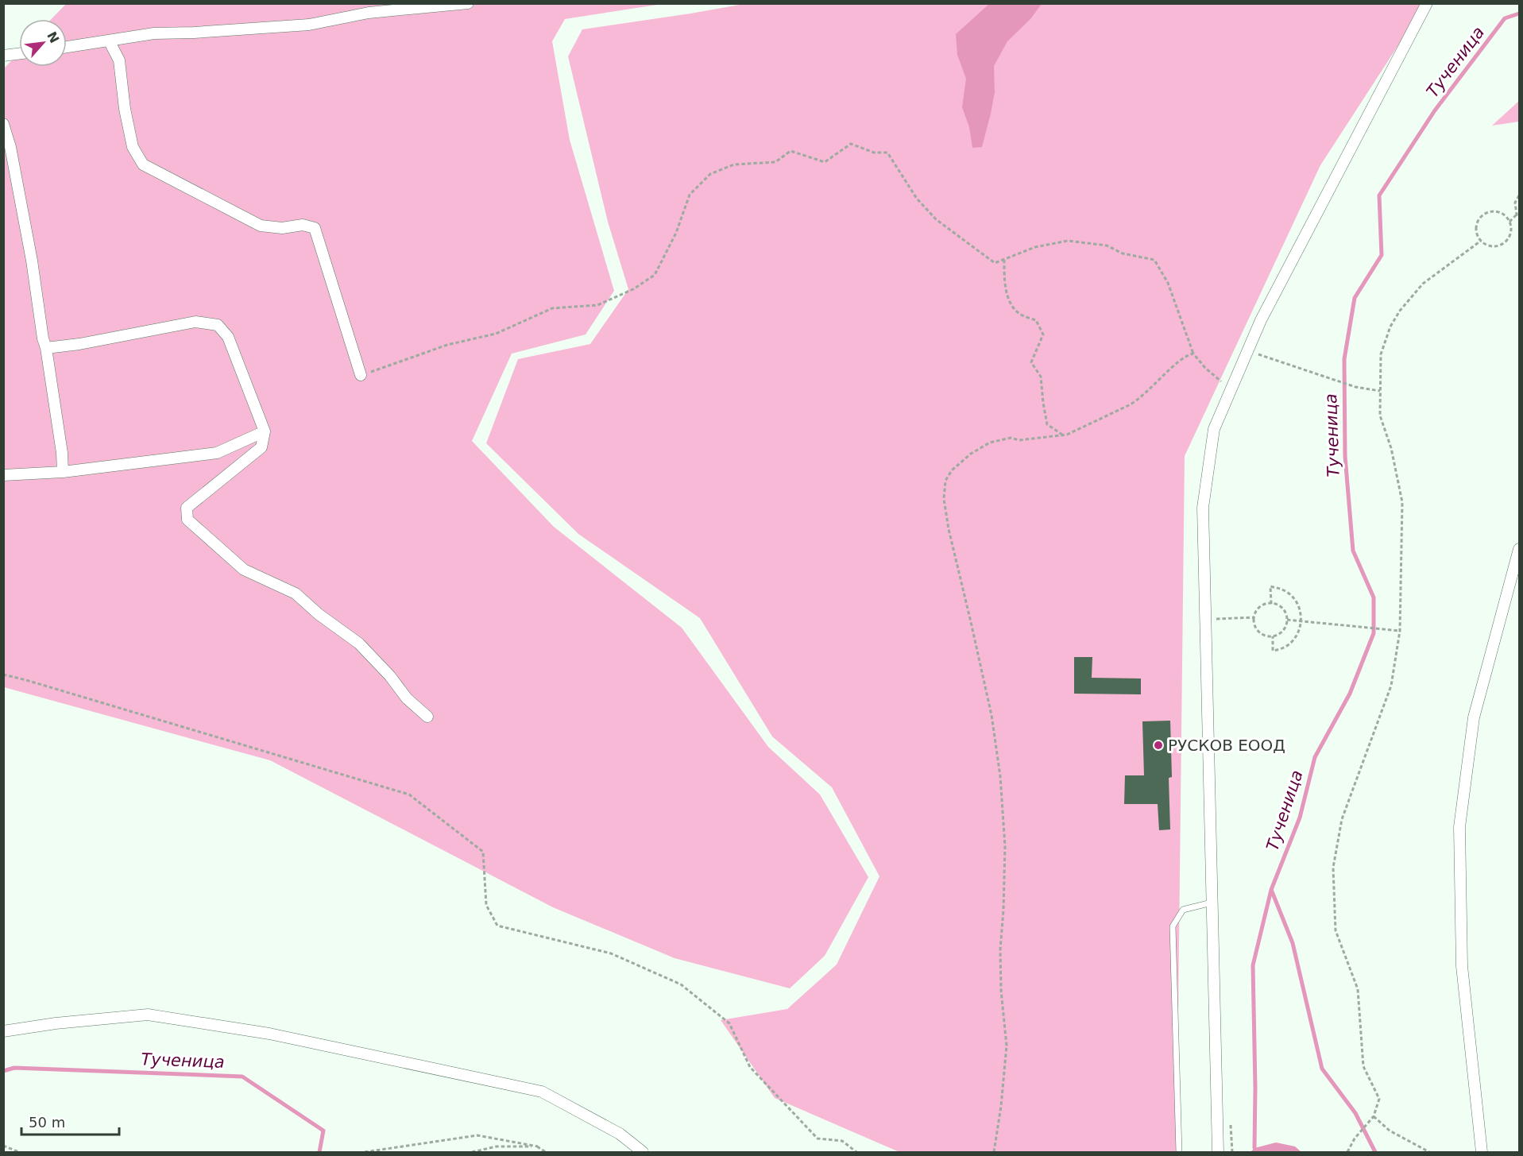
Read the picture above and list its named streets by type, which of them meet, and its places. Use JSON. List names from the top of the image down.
{
  "water": ["Тученица"],
  "places": ["РУСКОВ ЕООД"],
  "scale_bar": "50 m",
  "north": "top right"
}
